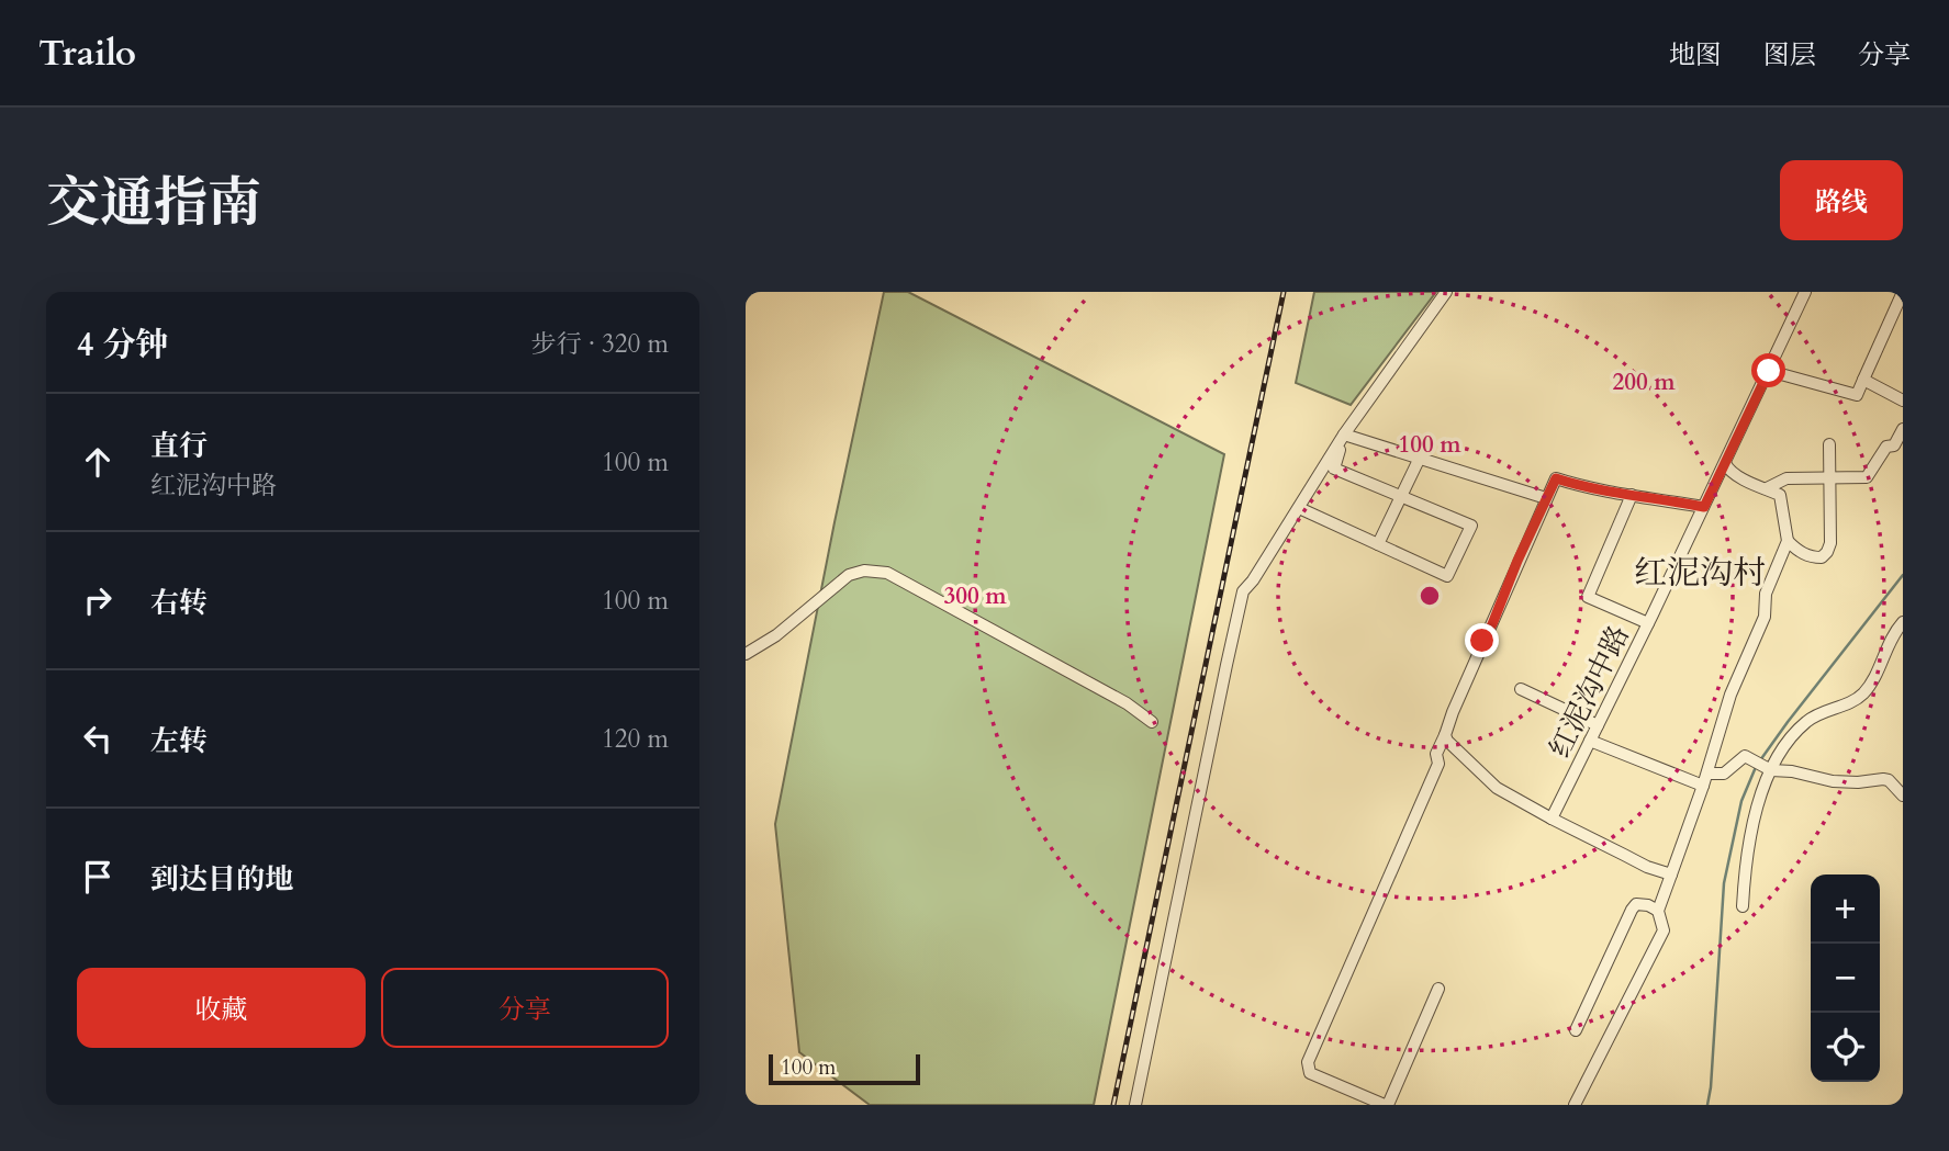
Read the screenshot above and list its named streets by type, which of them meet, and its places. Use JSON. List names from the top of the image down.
{
  "streets": {
    "street": ["红泥沟中路"]
  },
  "districts": ["红泥沟村"],
  "scale_bar": "100 m",
  "page": {
    "header": "Trailo",
    "nav": ["地图", "图层", "分享"],
    "title": "交通指南",
    "buttons": [
      "路线",
      ["收藏", "分享"]
    ],
    "heading": ["4 分钟", "步行 · 320 m"],
    "list": [
      ["直行", "红泥沟中路", "100 m"],
      ["右转", "100 m"],
      ["左转", "120 m"],
      "到达目的地"
    ],
    "map_buttons": ["+", "−"],
    "scale": "100 m"
  },
  "rings": ["200 m", "100 m", "300 m"]
}
